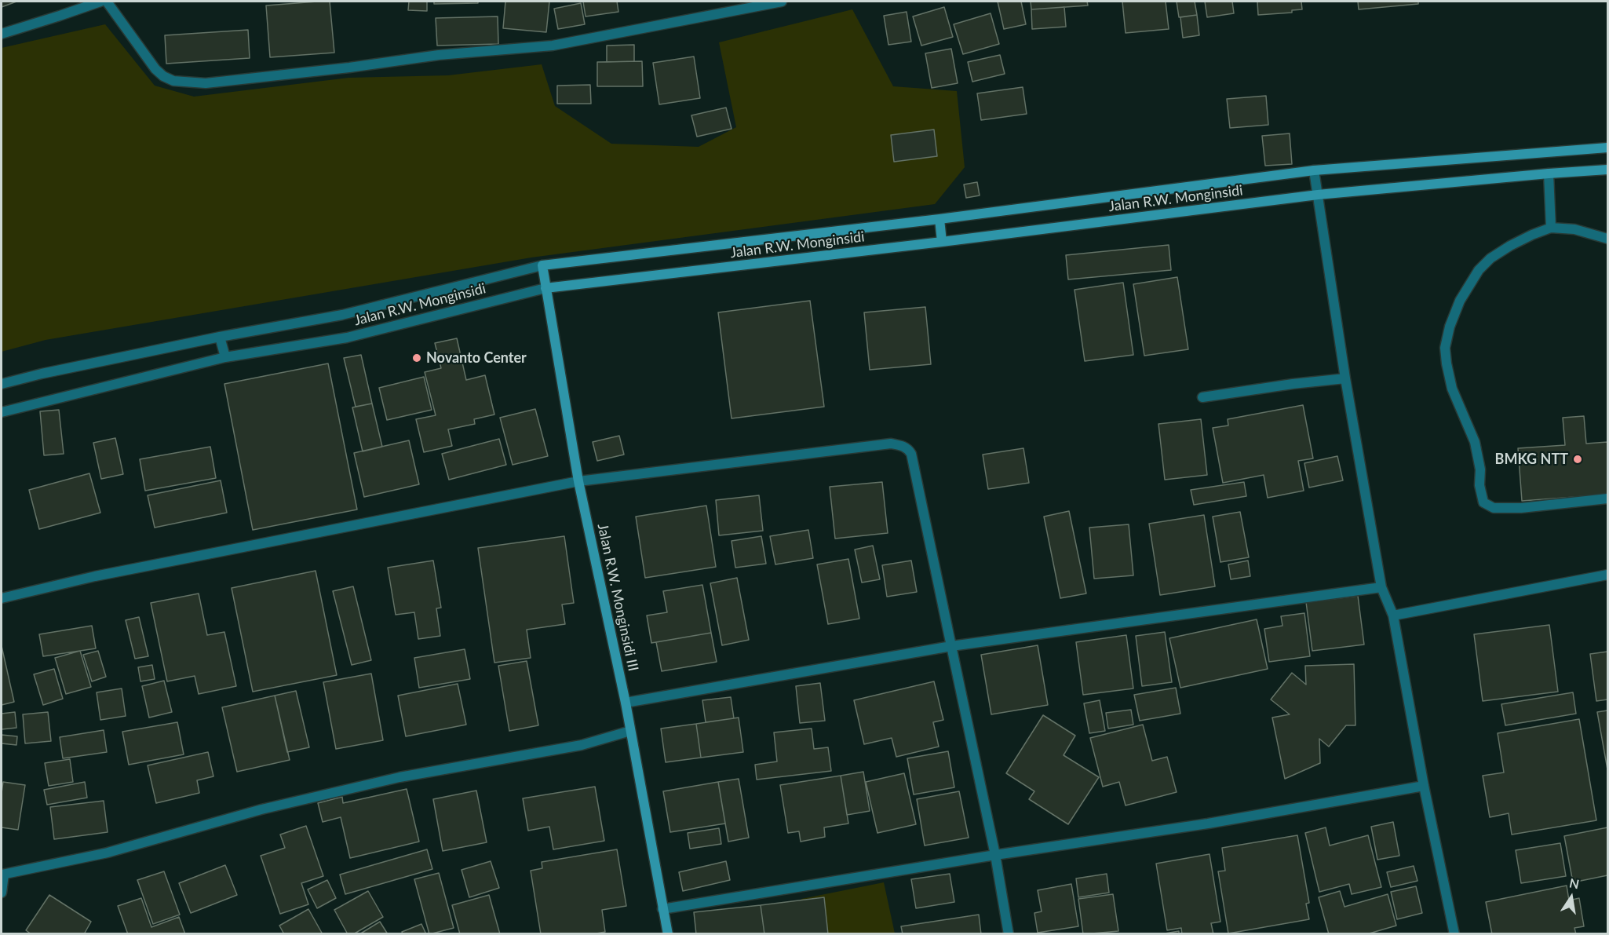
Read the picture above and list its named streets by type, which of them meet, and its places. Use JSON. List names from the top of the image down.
{
  "streets": {
    "main road": ["Jalan R.W. Monginsidi", "Jalan R.W. Monginsidi III"]
  },
  "crossings": [
    ["Jalan R.W. Monginsidi", "Jalan R.W. Monginsidi III"]
  ],
  "places": ["Novanto Center", "BMKG NTT"],
  "north": "top"
}
